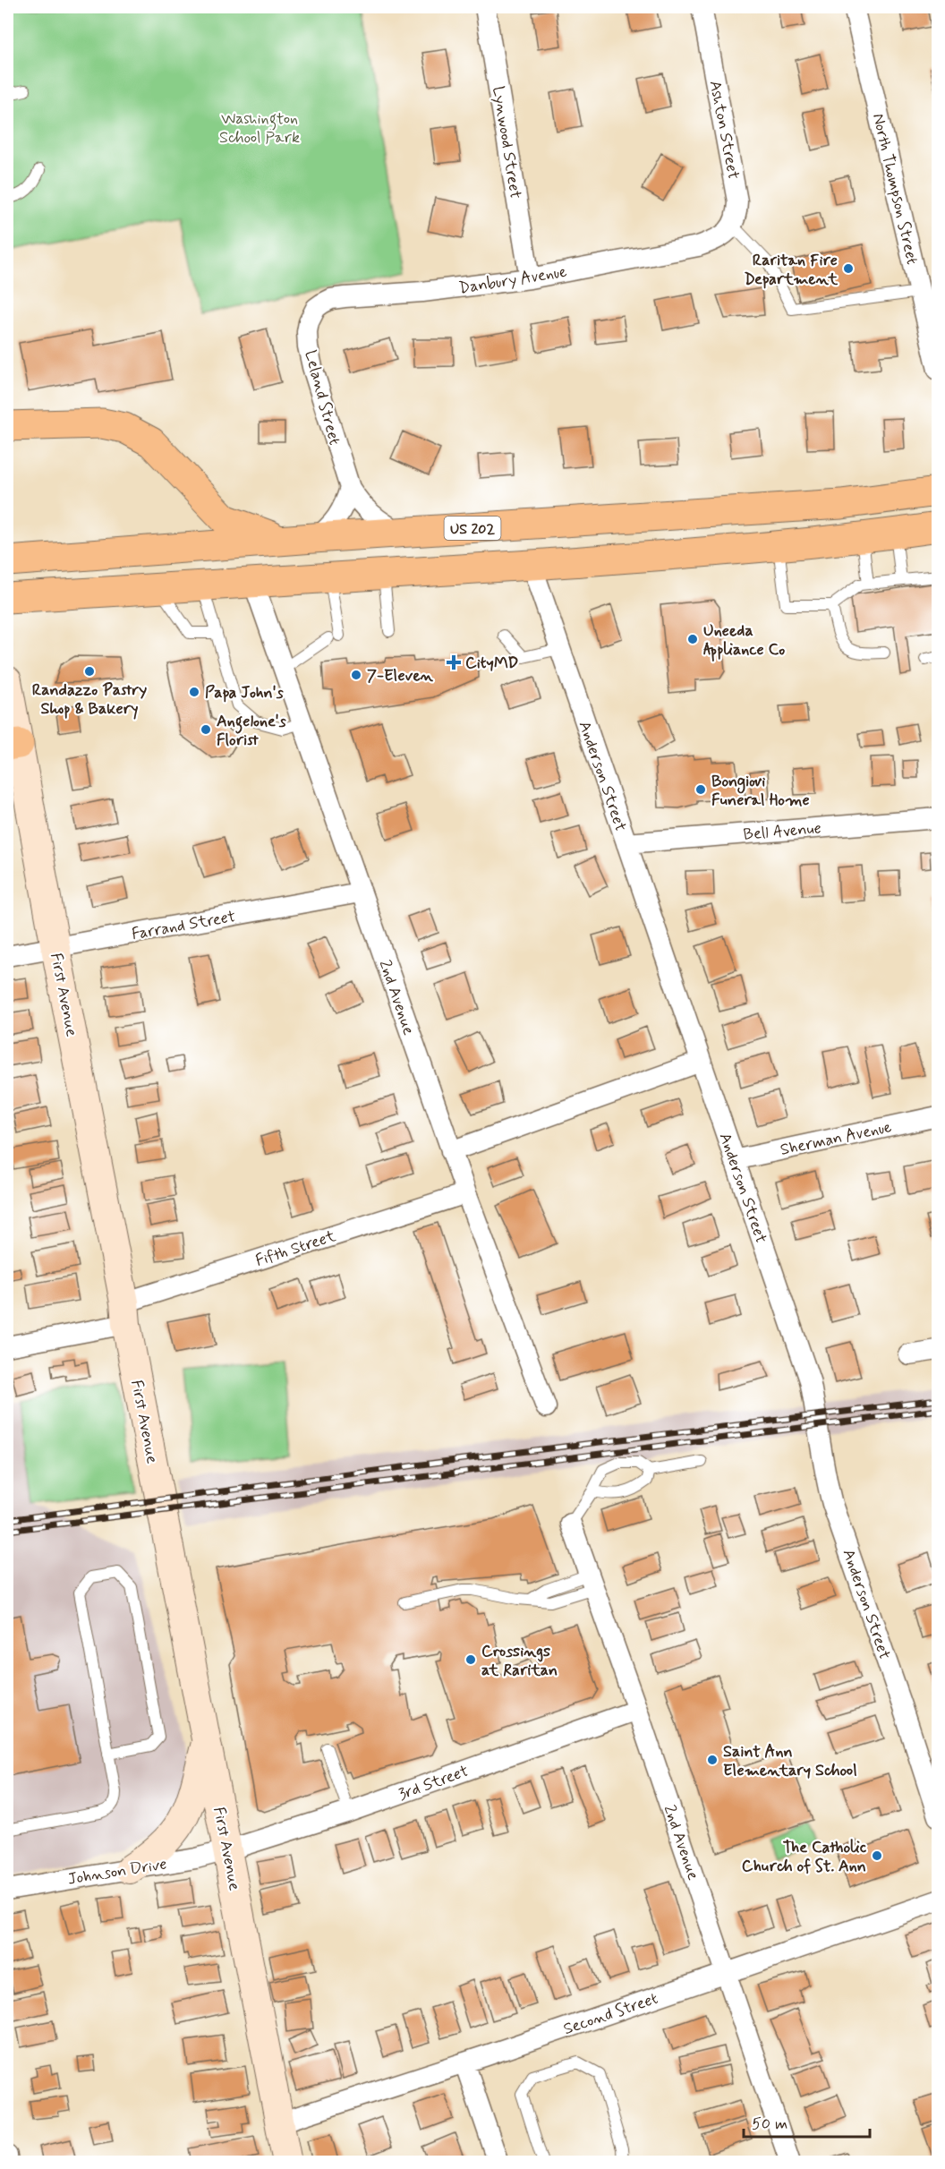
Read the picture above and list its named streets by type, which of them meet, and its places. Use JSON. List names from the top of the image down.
{
  "streets": {
    "highway": ["US 202"],
    "street": [
      "Ashton Street",
      "Lynwood Street",
      "North Thompson Street",
      "Danbury Avenue",
      "Leland Street",
      "Anderson Street",
      "Bell Avenue",
      "Farrand Street",
      "First Avenue",
      "2nd Avenue",
      "Sherman Avenue",
      "Fifth Street",
      "3rd Street",
      "Johnson Drive",
      "Second Street"
    ]
  },
  "crossings": [
    ["Ashton Street", "Danbury Avenue"],
    ["Lynwood Street", "Danbury Avenue"],
    ["Danbury Avenue", "Leland Street"],
    ["Leland Street", "US 202"],
    ["Anderson Street", "Bell Avenue"],
    ["Anderson Street", "Sherman Avenue"],
    ["Farrand Street", "First Avenue"],
    ["Farrand Street", "2nd Avenue"],
    ["First Avenue", "Fifth Street"],
    ["First Avenue", "3rd Street"],
    ["First Avenue", "Johnson Drive"],
    ["First Avenue", "Second Street"],
    ["2nd Avenue", "Fifth Street"],
    ["2nd Avenue", "3rd Street"],
    ["2nd Avenue", "Second Street"],
    ["3rd Street", "Johnson Drive"]
  ],
  "parks": ["Washington School Park"],
  "places": {
    "other": [
      "Raritan Fire Department",
      "Uneeda Appliance Co",
      "Randazzo Pastry Shop & Bakery",
      "7-Eleven",
      "Papa John's",
      "Angelone's Florist",
      "Bongiovi Funeral Home",
      "Crossings at Raritan",
      "Saint Ann Elementary School",
      "The Catholic Church of St. Ann"
    ],
    "health": ["CityMD"]
  },
  "scale_bar": "50 m"
}
